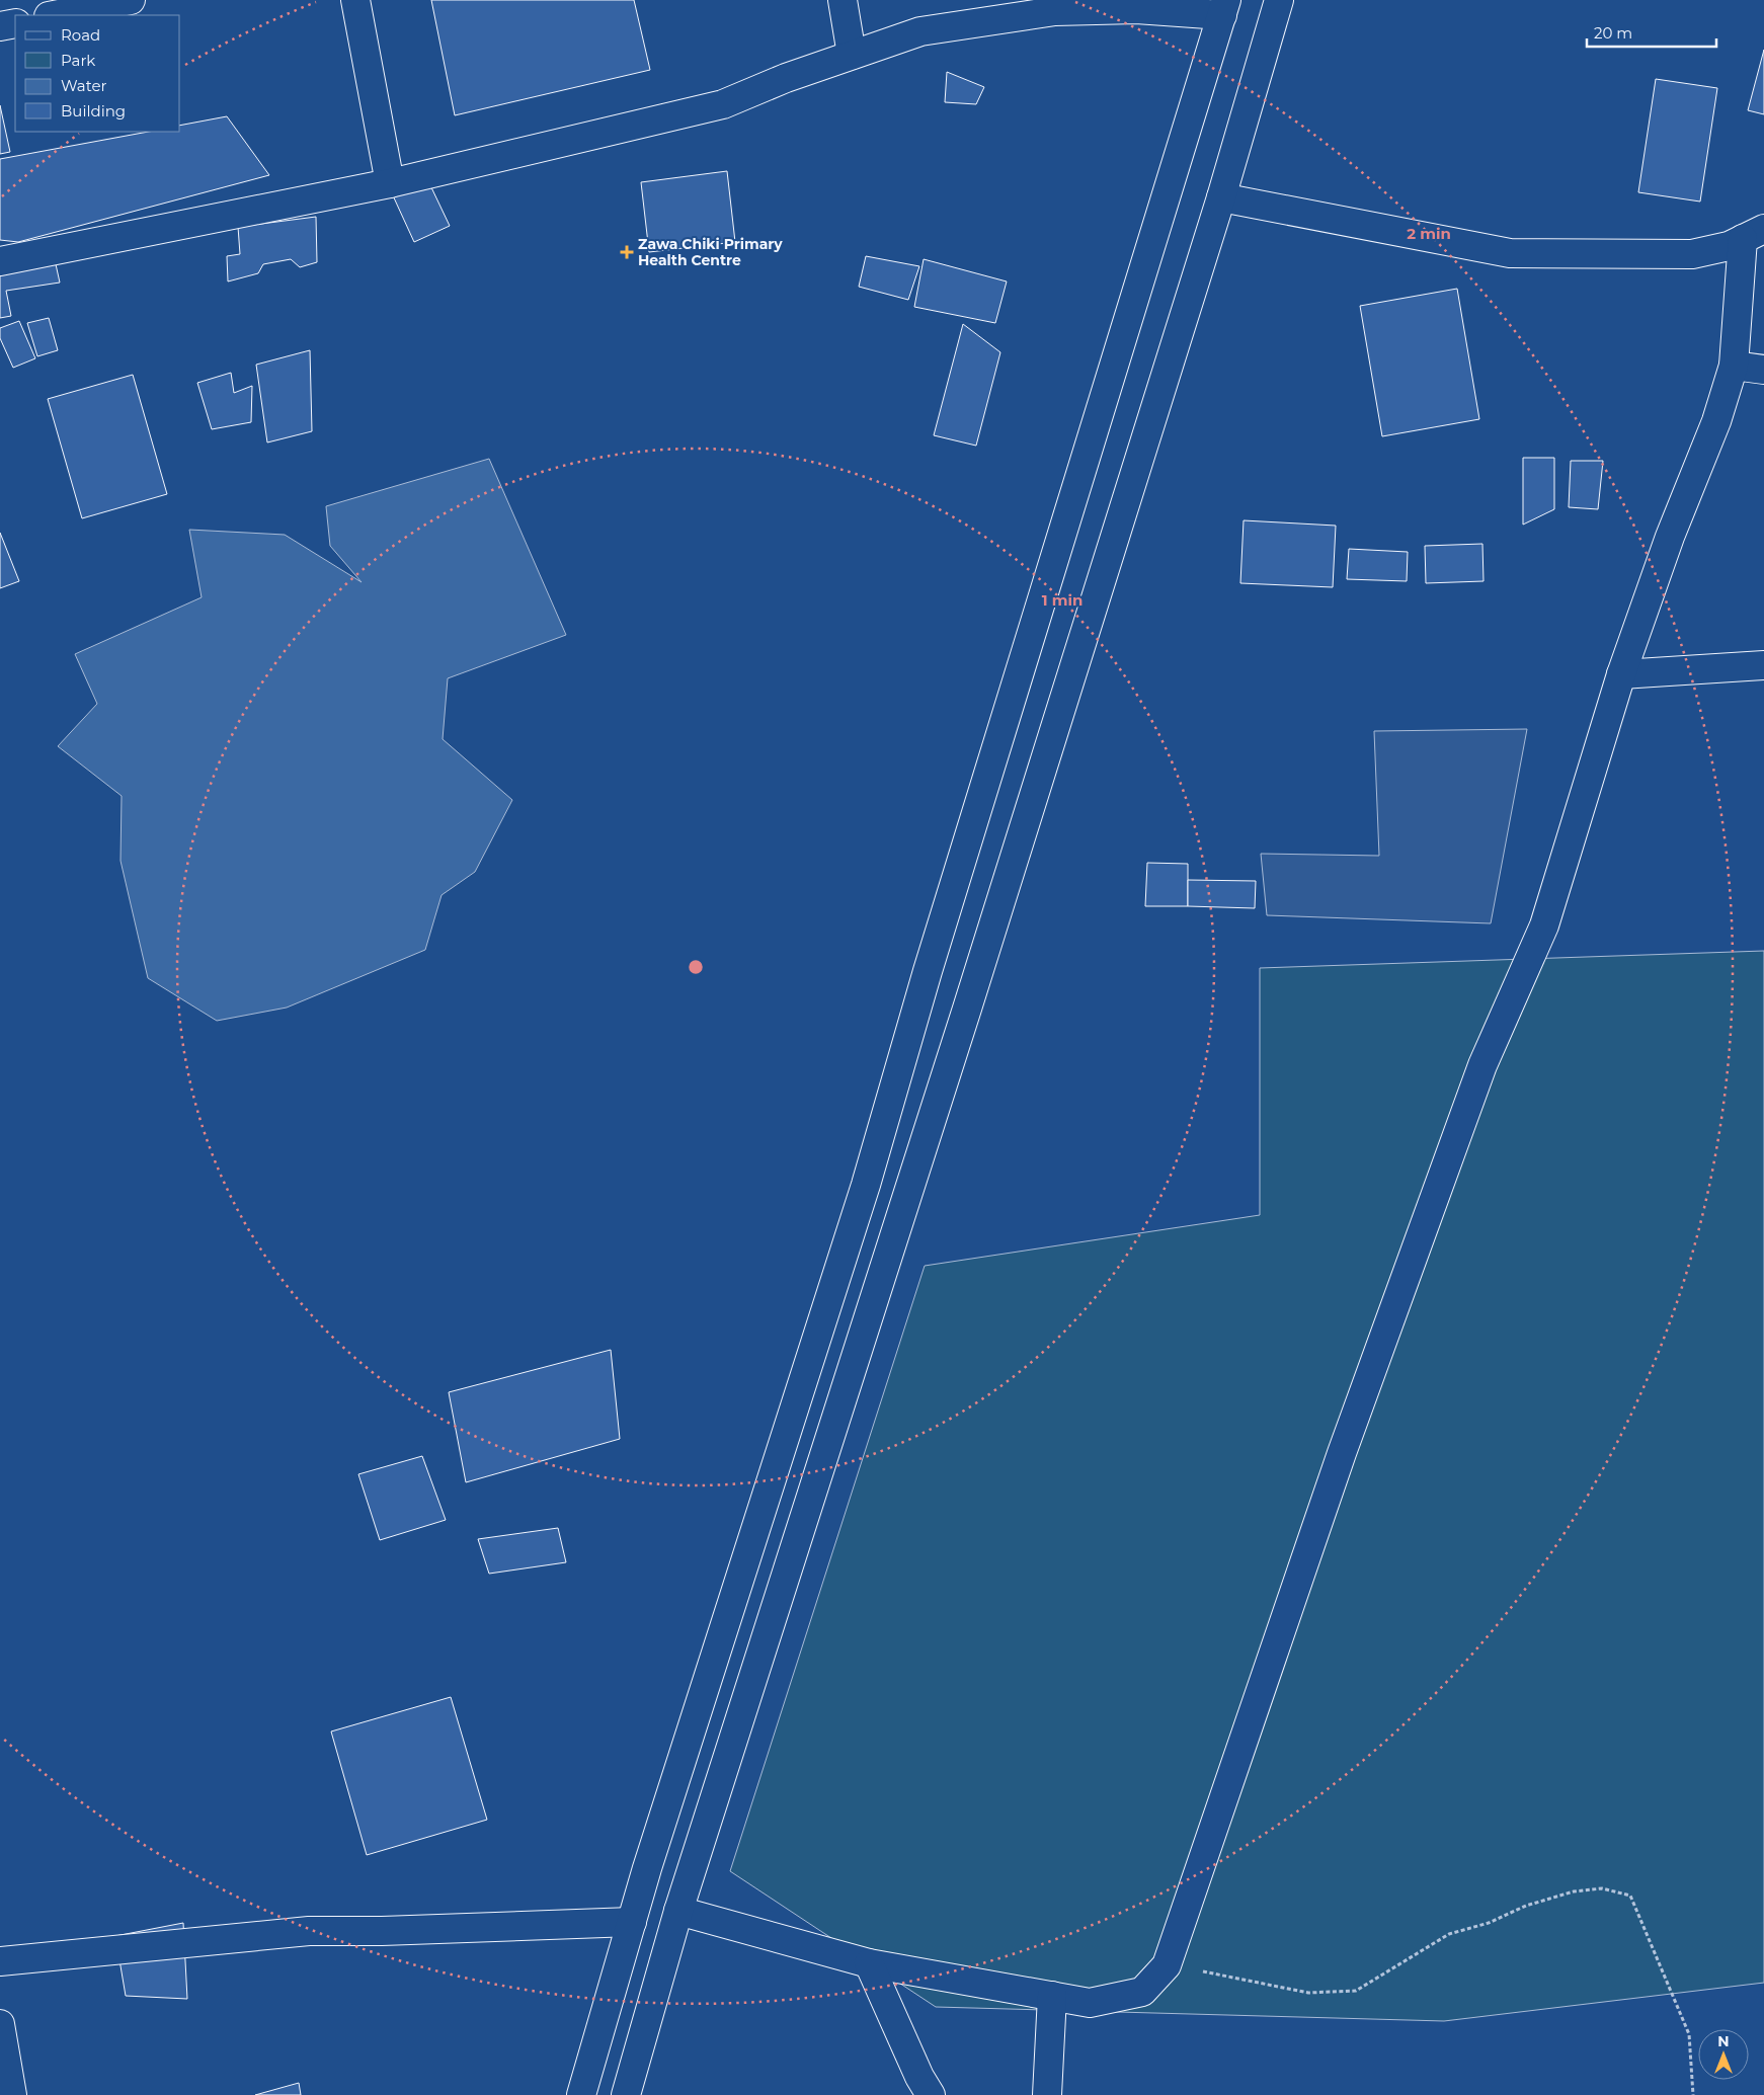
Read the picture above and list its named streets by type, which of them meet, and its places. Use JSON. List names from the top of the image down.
{
  "places": {
    "health": ["Zawa Chiki Primary Health Centre"]
  },
  "legend": [
    "Road",
    "Park",
    "Water",
    "Building"
  ],
  "scale_bar": "20 m",
  "north": "top",
  "rings": ["2 min", "1 min"]
}
